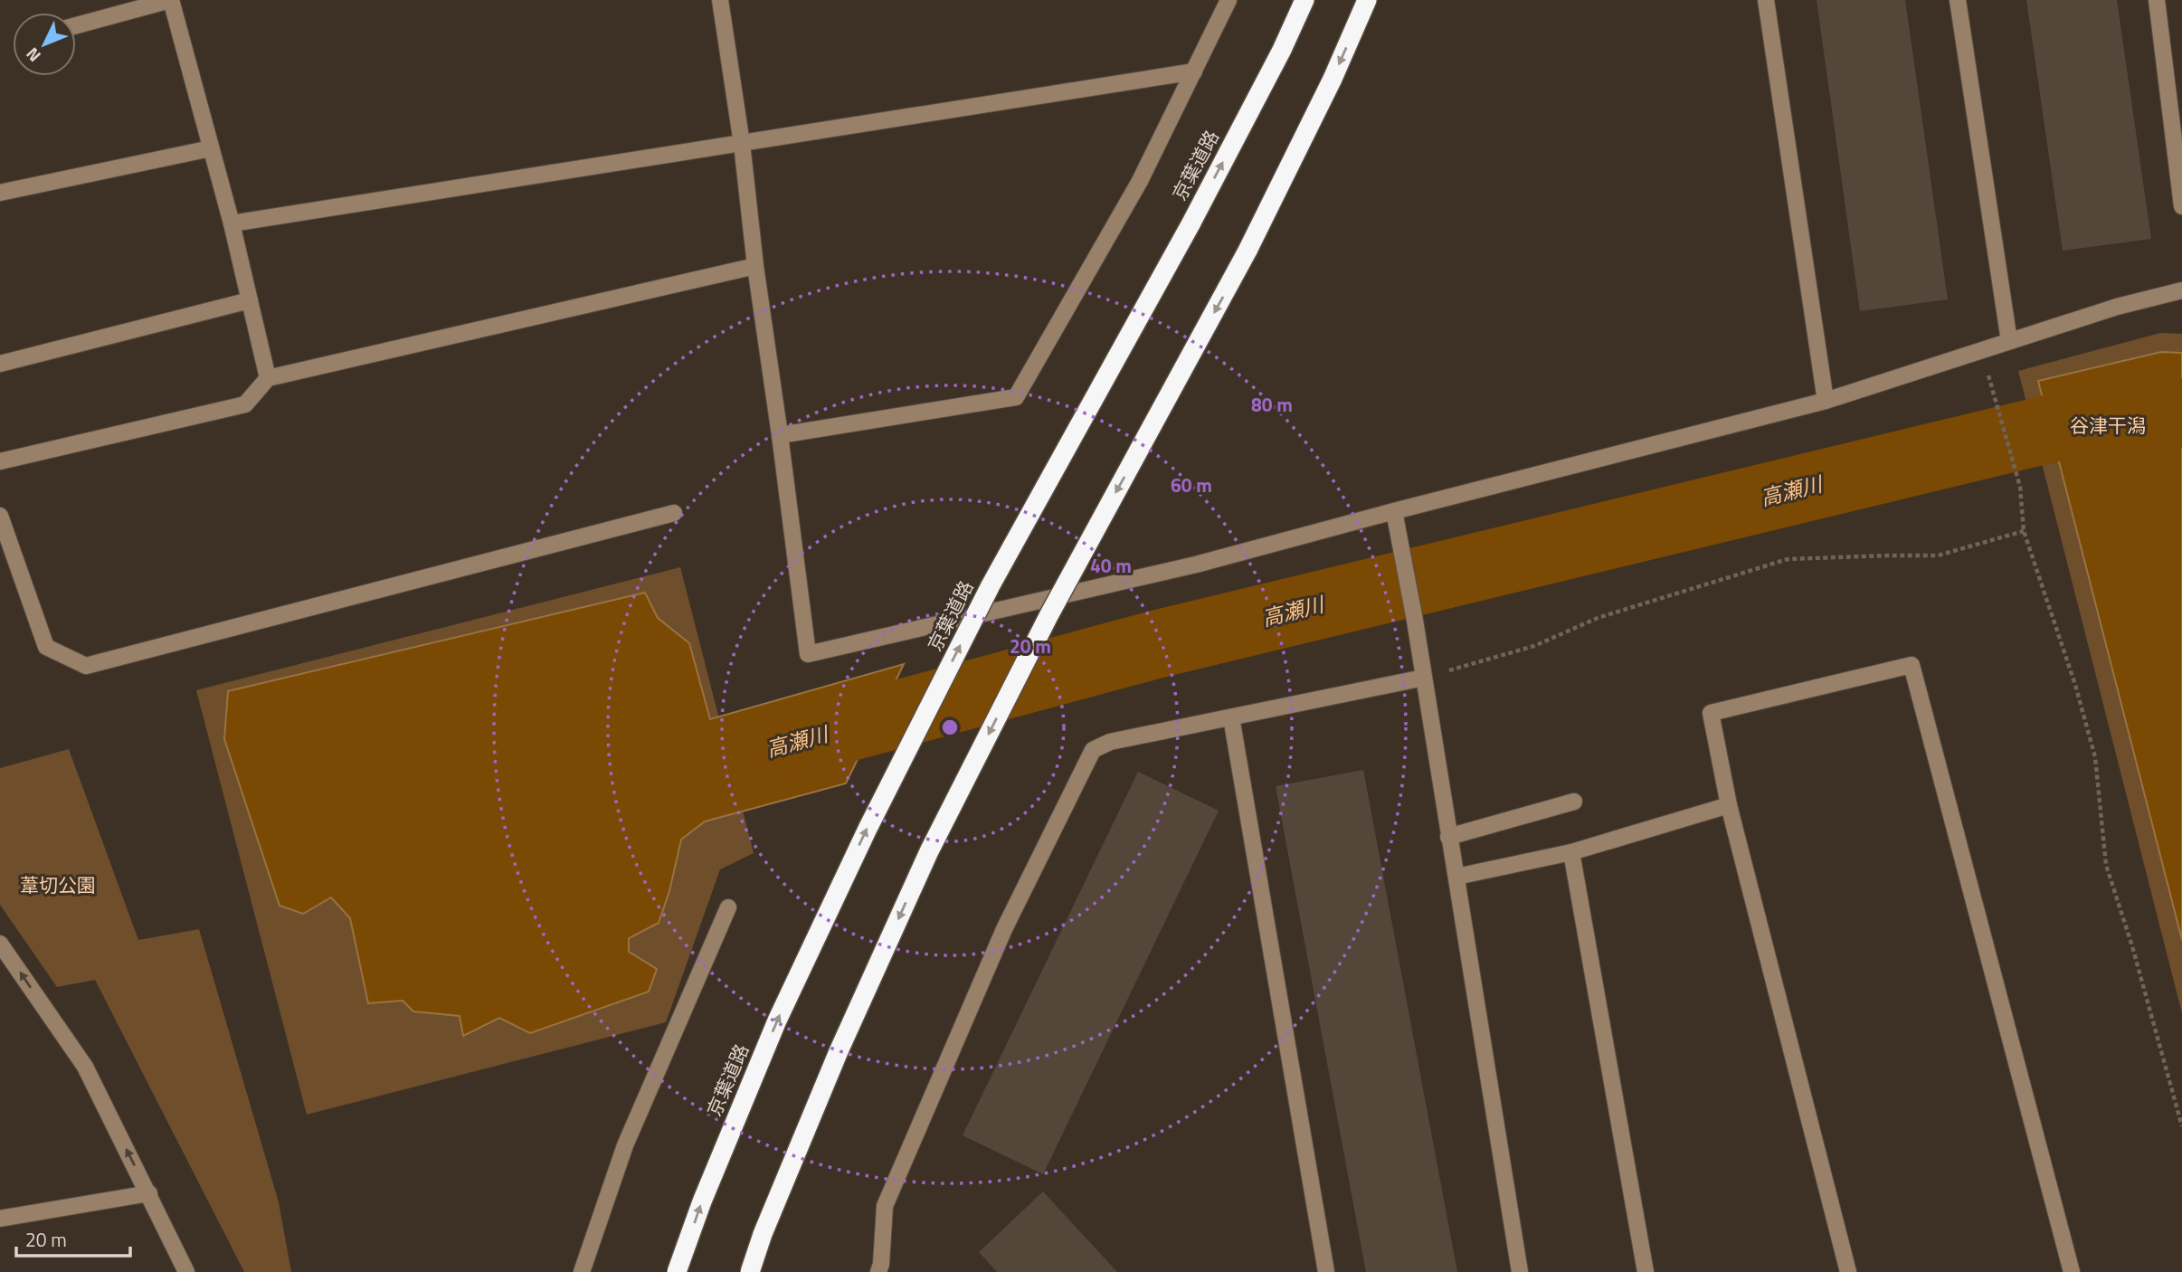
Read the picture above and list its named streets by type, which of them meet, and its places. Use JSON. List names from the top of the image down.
{
  "streets": {
    "highway": ["京葉道路"]
  },
  "water": ["高瀬川"],
  "parks": ["谷津干潟", "葦切公園"],
  "scale_bar": "20 m",
  "north": "bottom left",
  "rings": [
    "80 m",
    "60 m",
    "40 m",
    "20 m"
  ]
}
